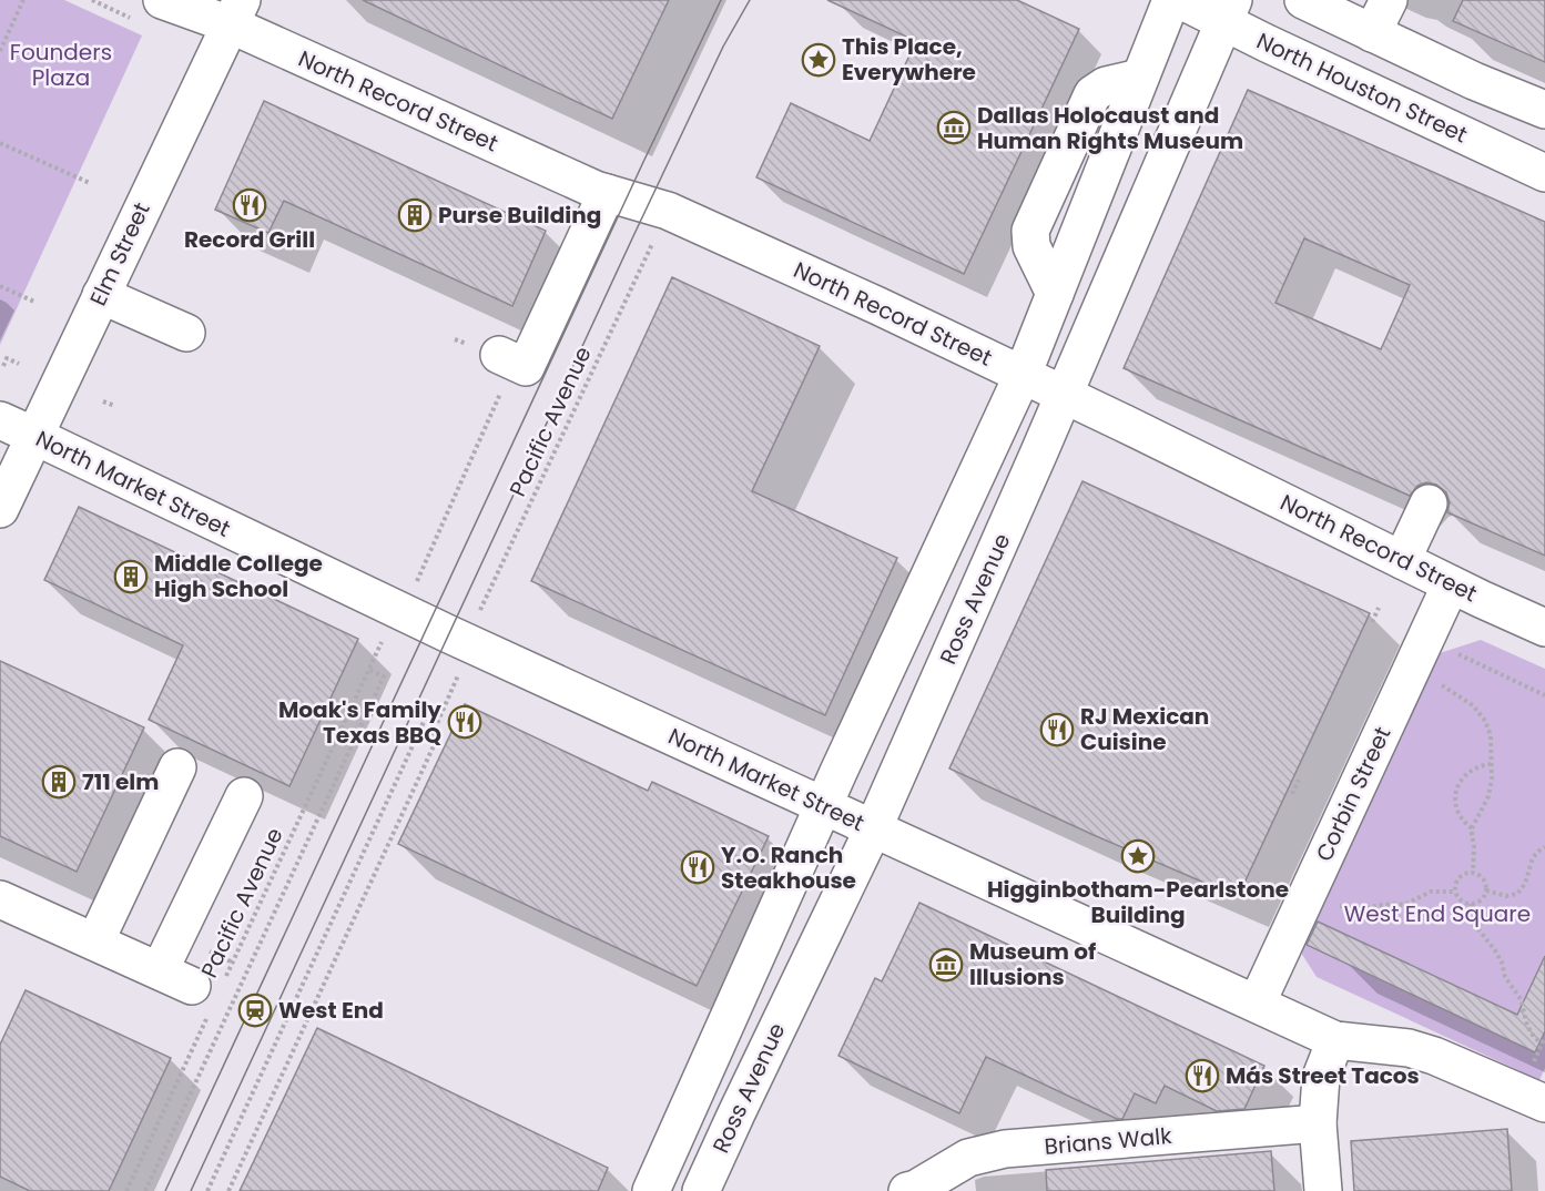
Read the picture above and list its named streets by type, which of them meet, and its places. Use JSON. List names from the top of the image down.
{
  "streets": {
    "street": [
      "North Houston Street",
      "North Record Street",
      "Elm Street",
      "North Market Street",
      "Ross Avenue",
      "Corbin Street",
      "Brians Walk"
    ],
    "path": ["Pacific Avenue"]
  },
  "crossings": [
    ["North Houston Street", "Ross Avenue"],
    ["North Record Street", "Elm Street"],
    ["North Record Street", "Ross Avenue"],
    ["North Record Street", "Corbin Street"],
    ["Elm Street", "North Market Street"],
    ["North Market Street", "Ross Avenue"],
    ["North Market Street", "Corbin Street"]
  ],
  "parks": ["Founders Plaza", "West End Square"],
  "places": {
    "place": ["This Place, Everywhere", "Higginbotham-Pearlstone Building"],
    "museum": ["Dallas Holocaust and Human Rights Museum", "Museum of Illusions"],
    "restaurant": [
      "Record Grill",
      "Moak's Family Texas BBQ",
      "RJ Mexican Cuisine",
      "Y.O. Ranch Steakhouse",
      "Más Street Tacos"
    ],
    "building": ["Purse Building", "Middle College High School", "711 elm"],
    "station": ["West End"]
  }
}
